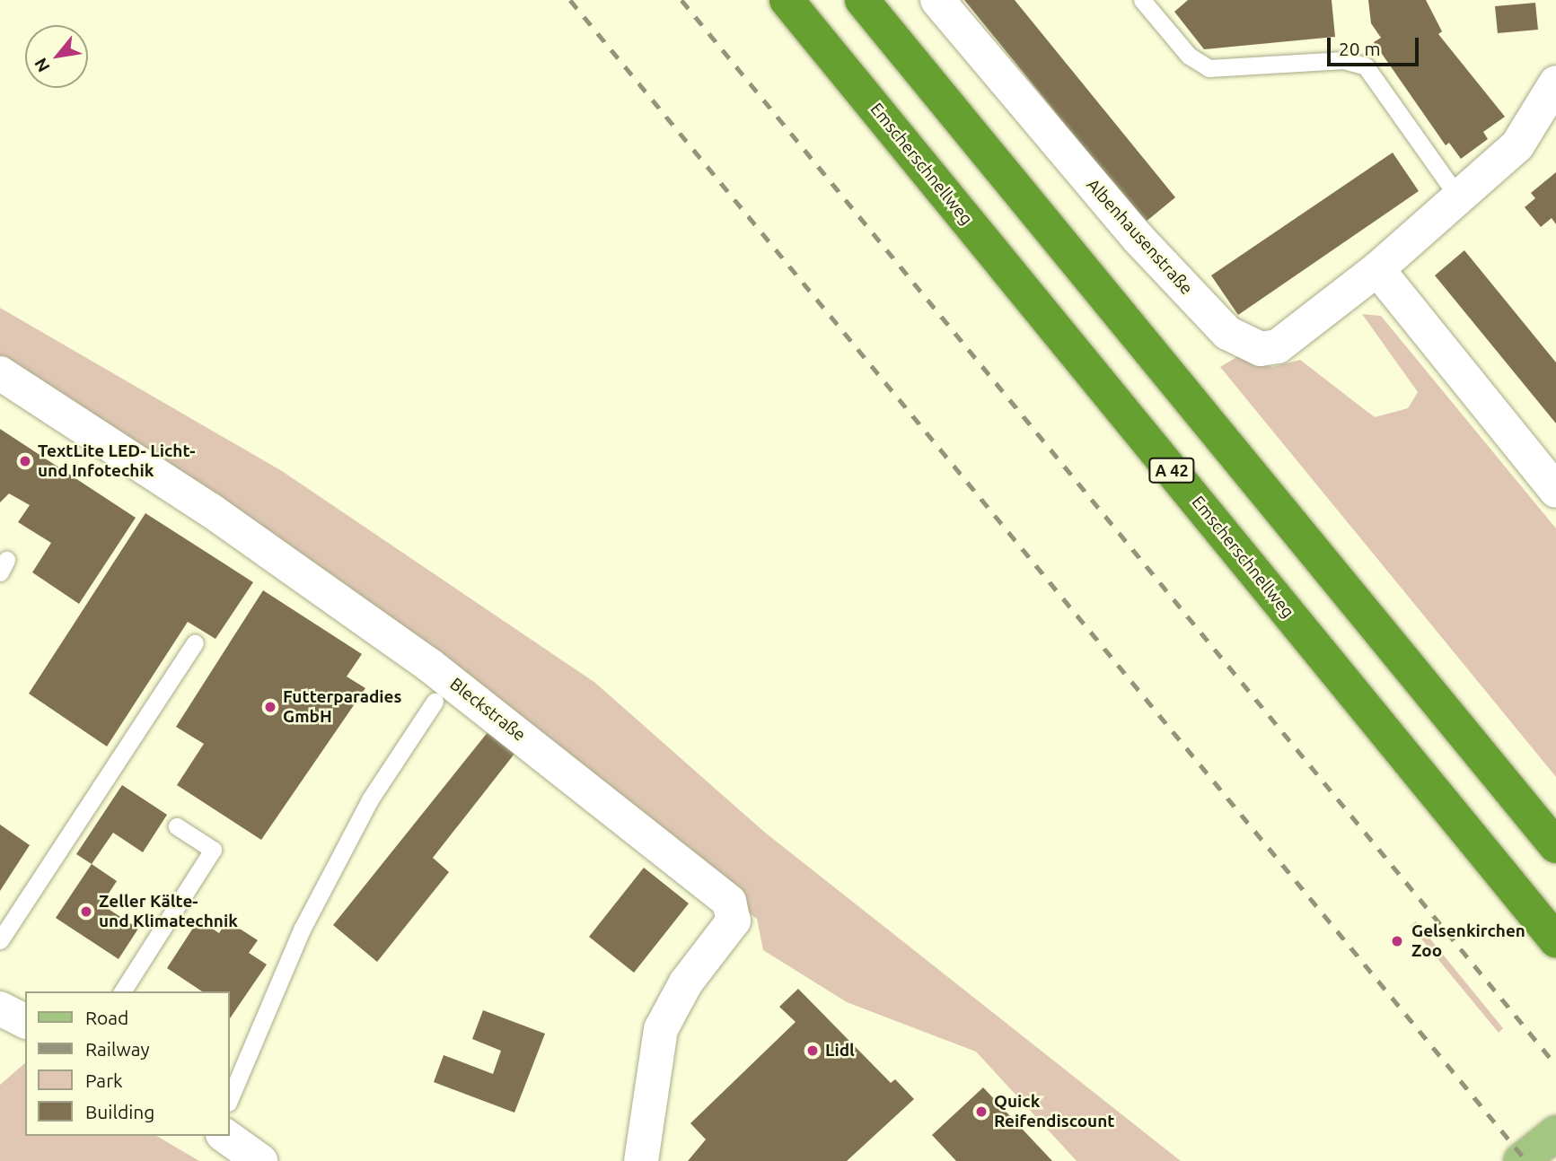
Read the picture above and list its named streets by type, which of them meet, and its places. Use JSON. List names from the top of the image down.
{
  "streets": {
    "highway": ["Emscherschnellweg", "A 42"],
    "street": ["Albenhausenstraße", "Bleckstraße"]
  },
  "places": [
    "TextLite LED- Licht- und Infotechik",
    "Futterparadies GmbH",
    "Zeller Kälte- und Klimatechnik",
    "Gelsenkirchen Zoo",
    "Lidl",
    "Quick Reifendiscount"
  ],
  "legend": [
    "Road",
    "Railway",
    "Park",
    "Building"
  ],
  "scale_bar": "20 m",
  "north": "bottom left"
}
